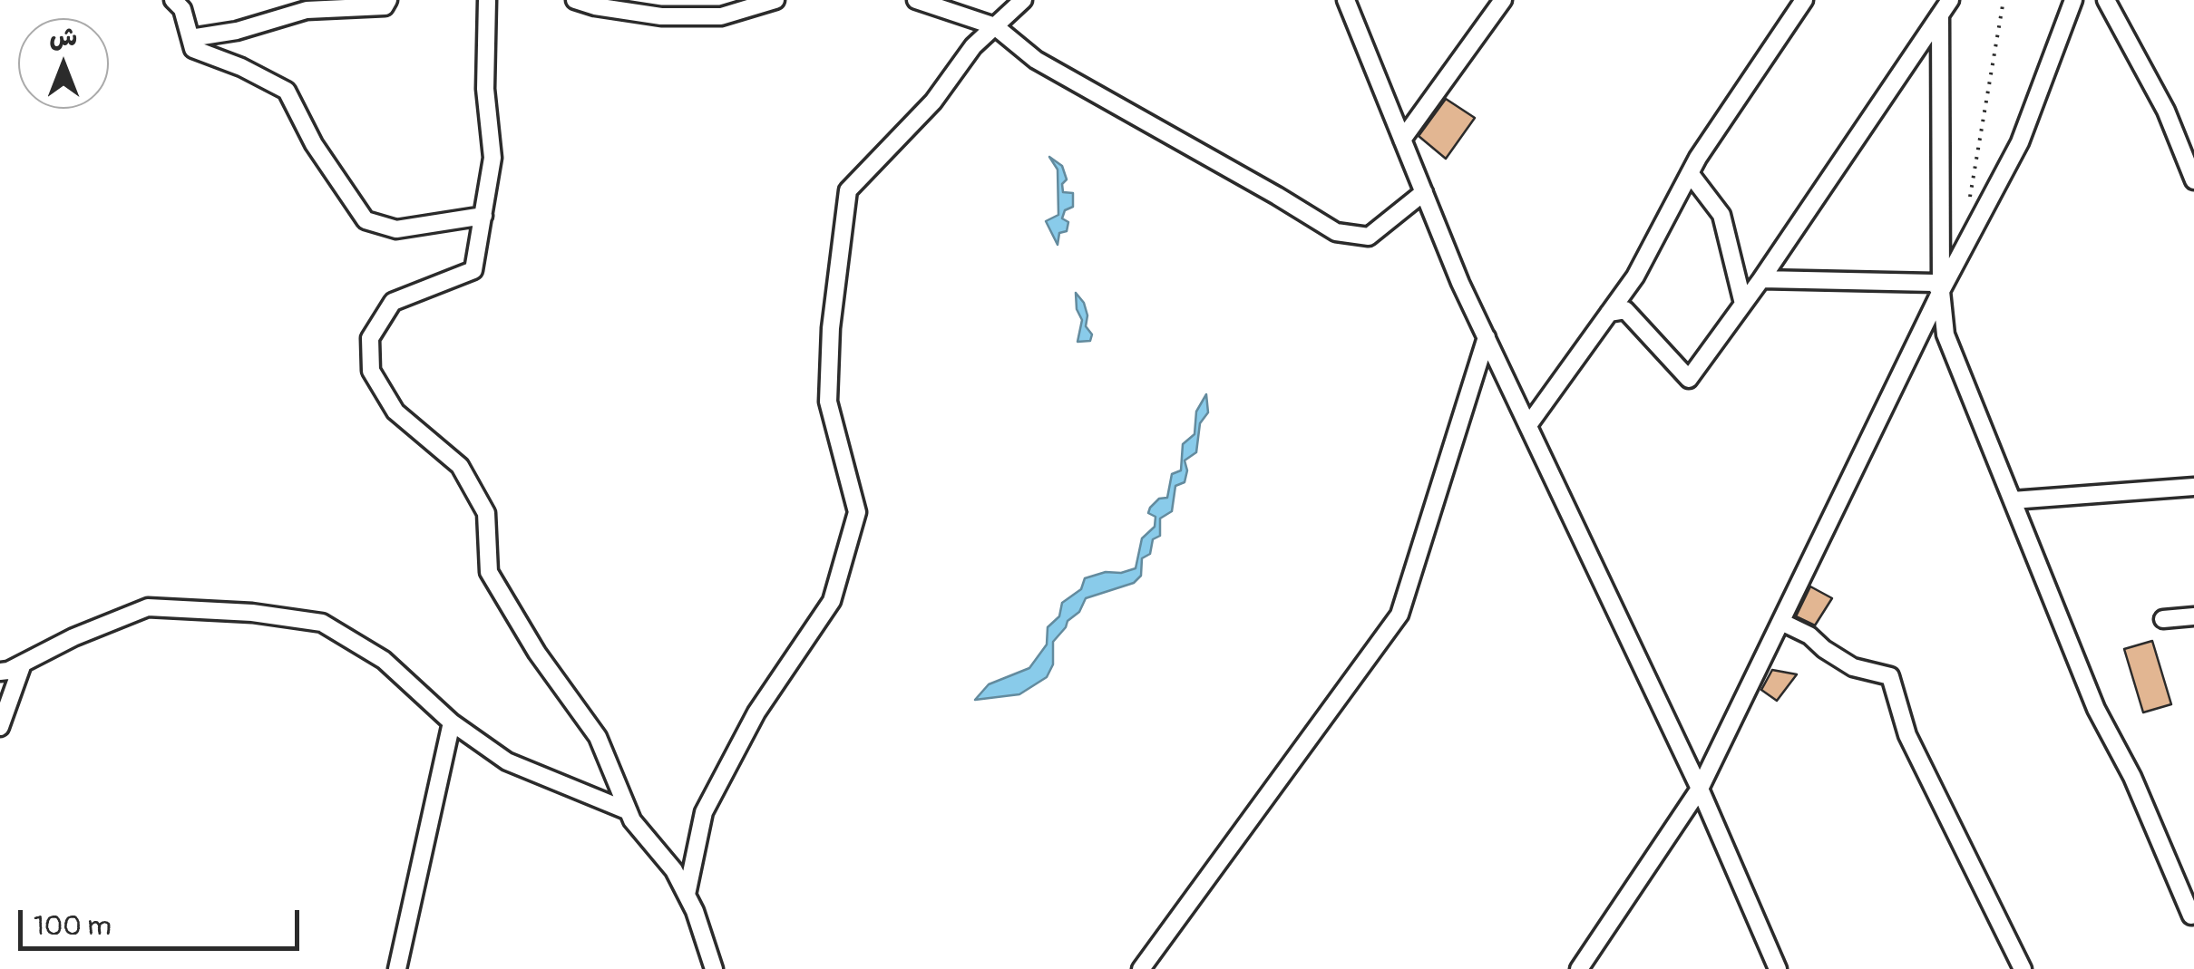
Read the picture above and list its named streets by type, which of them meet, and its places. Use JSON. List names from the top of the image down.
{
  "scale_bar": "100 m",
  "north": "top"
}
